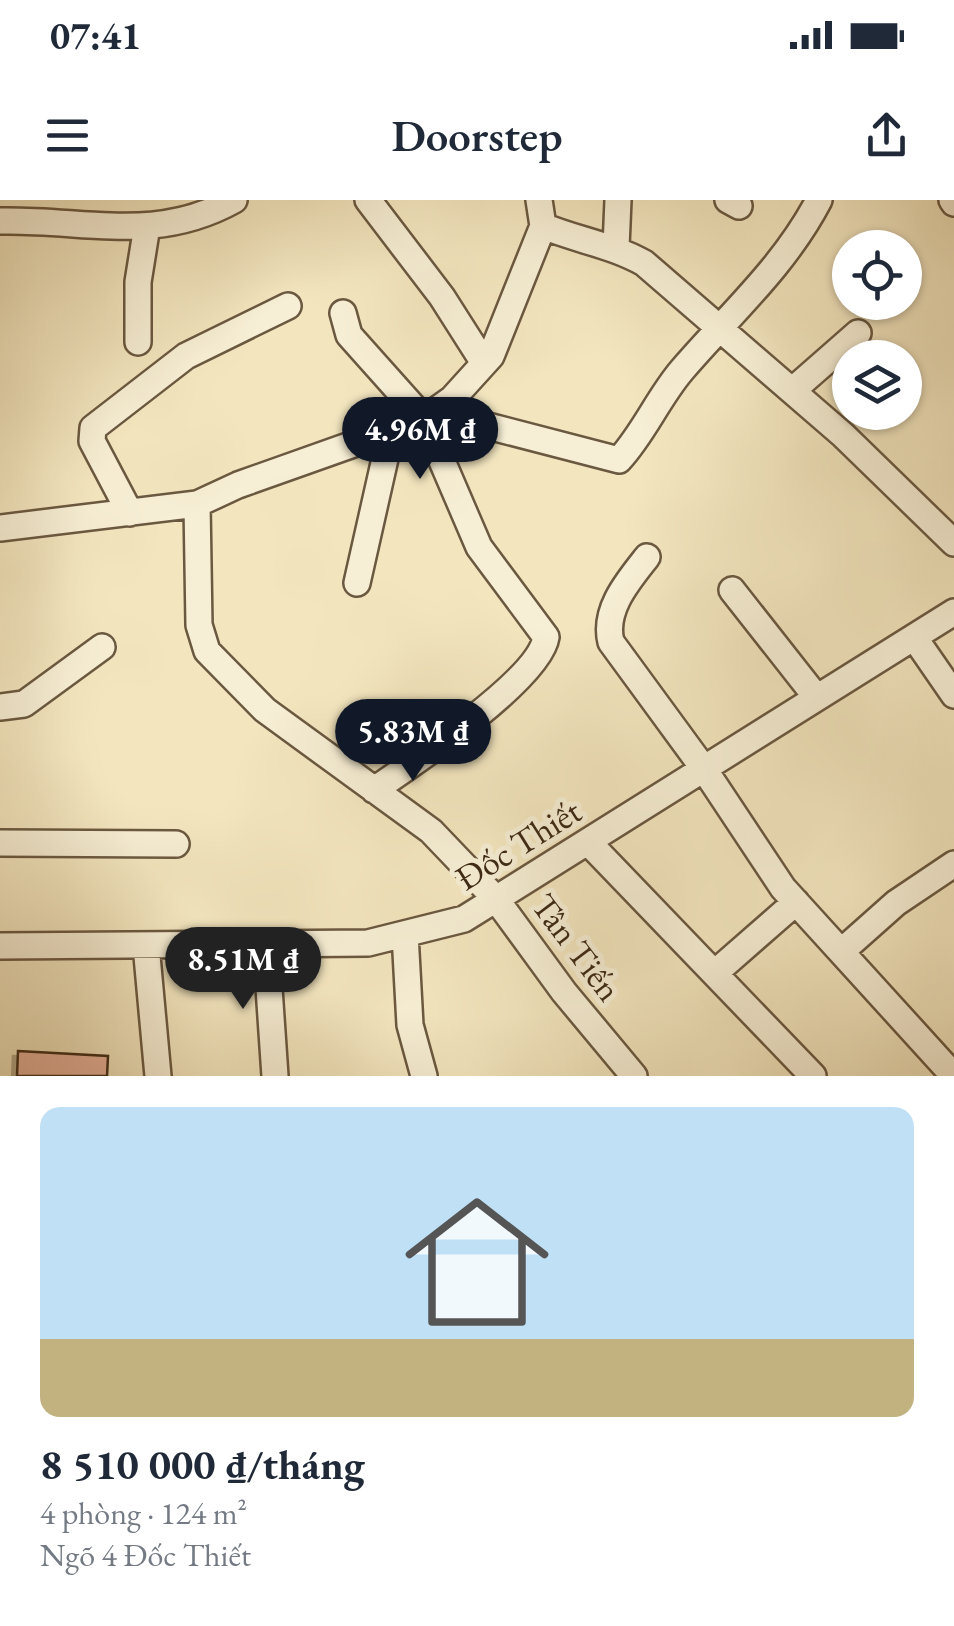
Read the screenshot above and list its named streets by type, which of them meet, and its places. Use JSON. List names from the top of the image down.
{
  "streets": {
    "street": ["Đốc Thiết", "Tân Tiến"]
  },
  "crossings": [
    ["Đốc Thiết", "Tân Tiến"]
  ],
  "page": {
    "status": "07:41",
    "header": "Doorstep",
    "price": ["4.96M ₫", "5.83M ₫", "8.51M ₫"],
    "list": [
      {
        "name": "8 510 000 ₫/tháng",
        "note": "4 phòng · 124 m² · Ngõ 4 Đốc Thiết"
      }
    ]
  }
}
